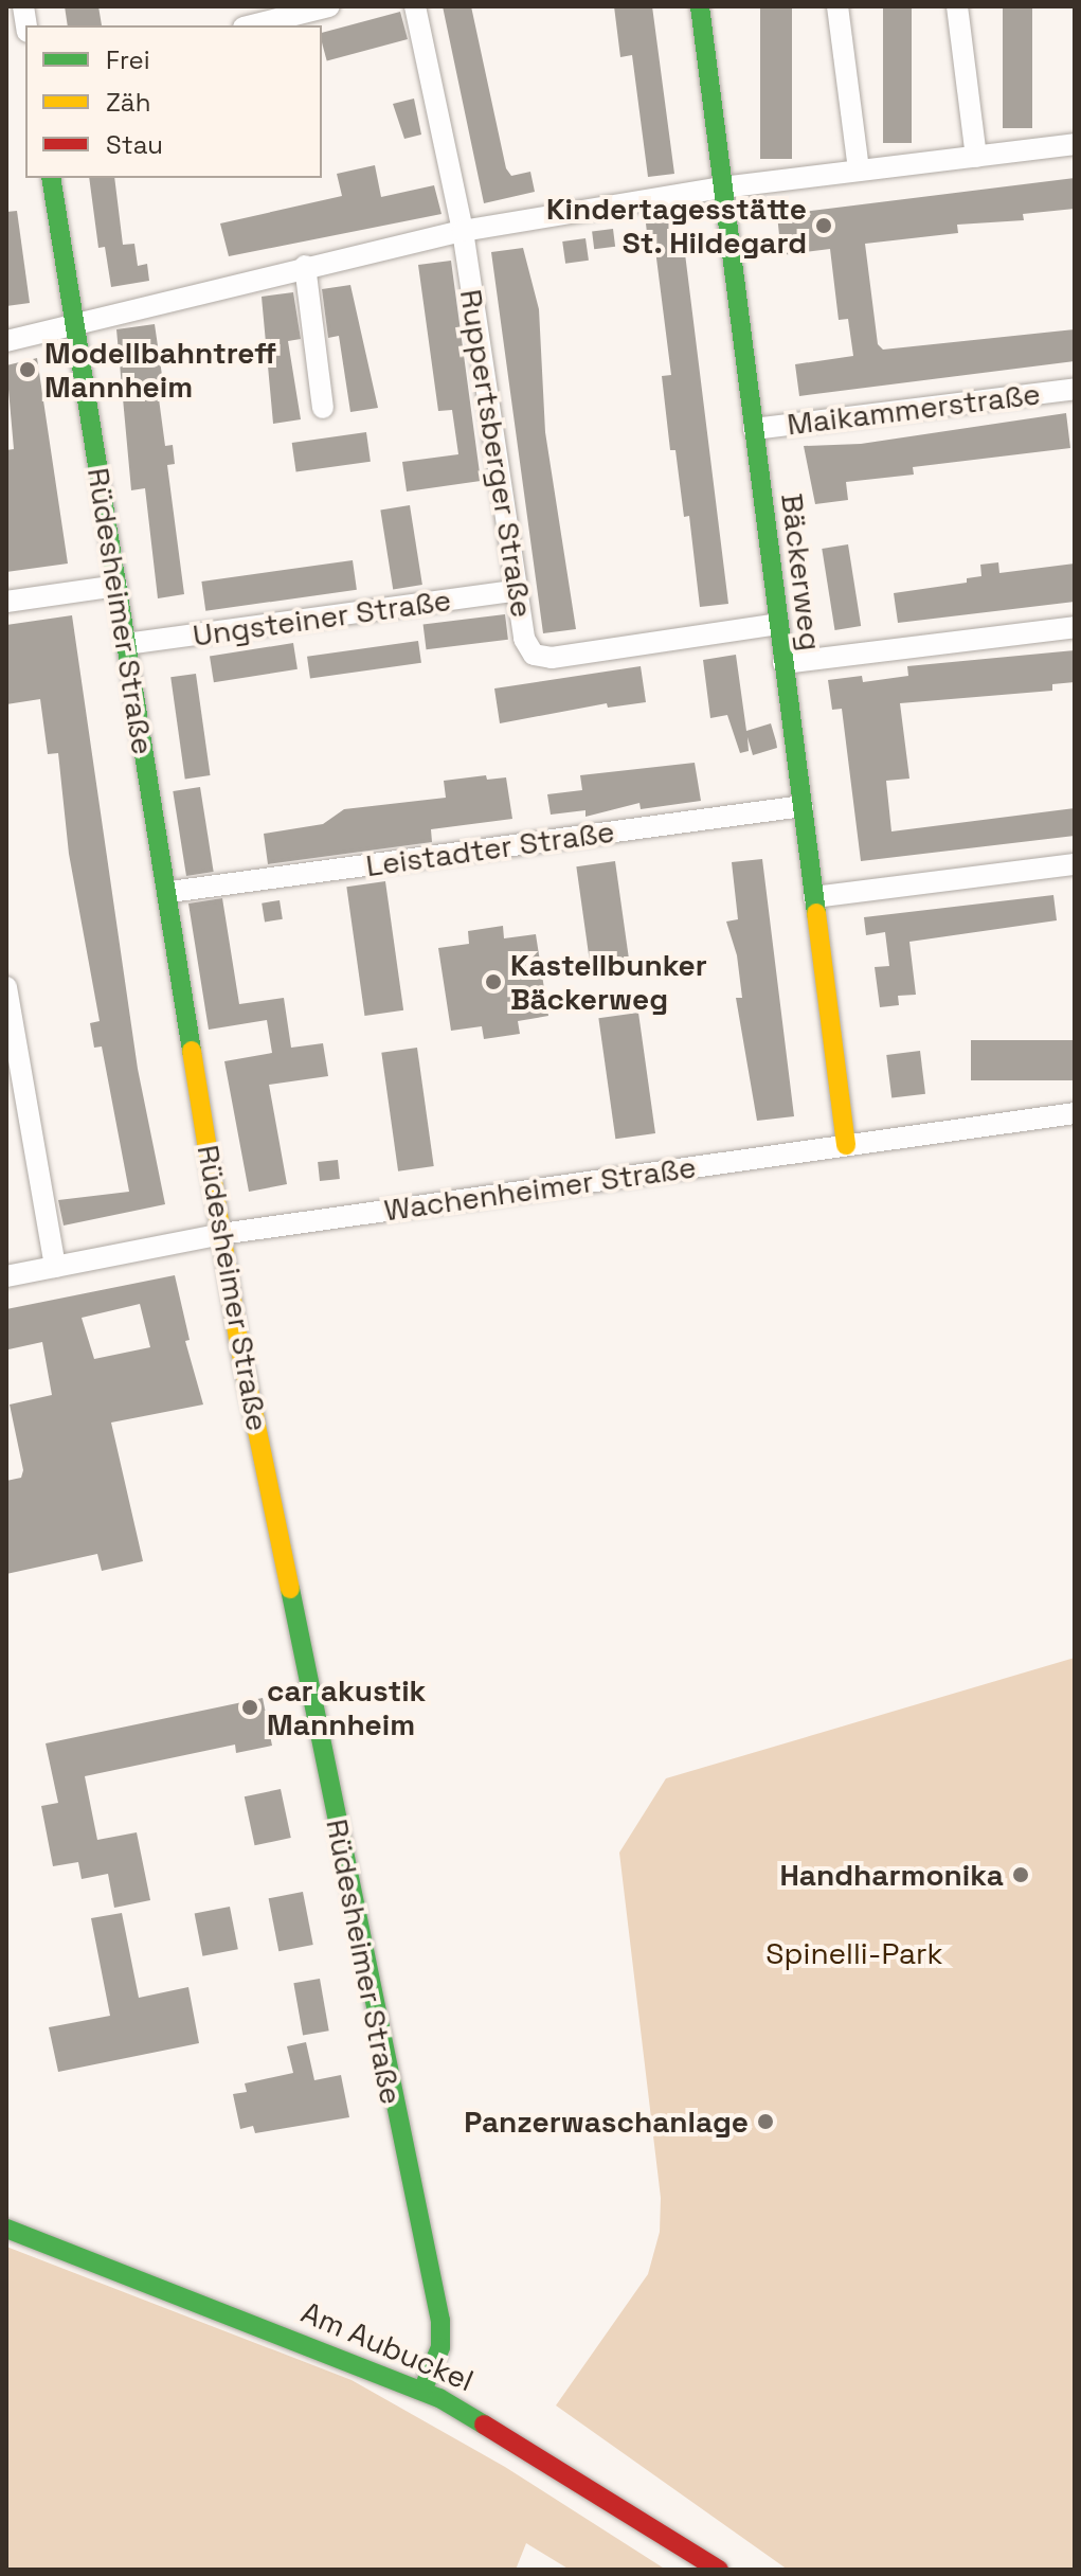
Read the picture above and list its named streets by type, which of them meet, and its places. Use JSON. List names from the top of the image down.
{
  "streets": {
    "street": [
      "Maikammerstraße",
      "Ruppertsberger Straße",
      "Bäckerweg",
      "Rüdesheimer Straße",
      "Ungsteiner Straße",
      "Leistadter Straße",
      "Wachenheimer Straße",
      "Am Aubuckel"
    ]
  },
  "crossings": [
    ["Maikammerstraße", "Bäckerweg"],
    ["Ruppertsberger Straße", "Bäckerweg"],
    ["Ruppertsberger Straße", "Ungsteiner Straße"],
    ["Bäckerweg", "Leistadter Straße"],
    ["Bäckerweg", "Wachenheimer Straße"],
    ["Rüdesheimer Straße", "Ungsteiner Straße"],
    ["Rüdesheimer Straße", "Wachenheimer Straße"],
    ["Rüdesheimer Straße", "Am Aubuckel"]
  ],
  "parks": ["Spinelli-Park"],
  "places": [
    "Kindertagesstätte St. Hildegard",
    "Modellbahntreff Mannheim",
    "Kastellbunker Bäckerweg",
    "car akustik Mannheim",
    "Handharmonika",
    "Panzerwaschanlage"
  ],
  "legend": ["Frei", "Zäh", "Stau"]
}
